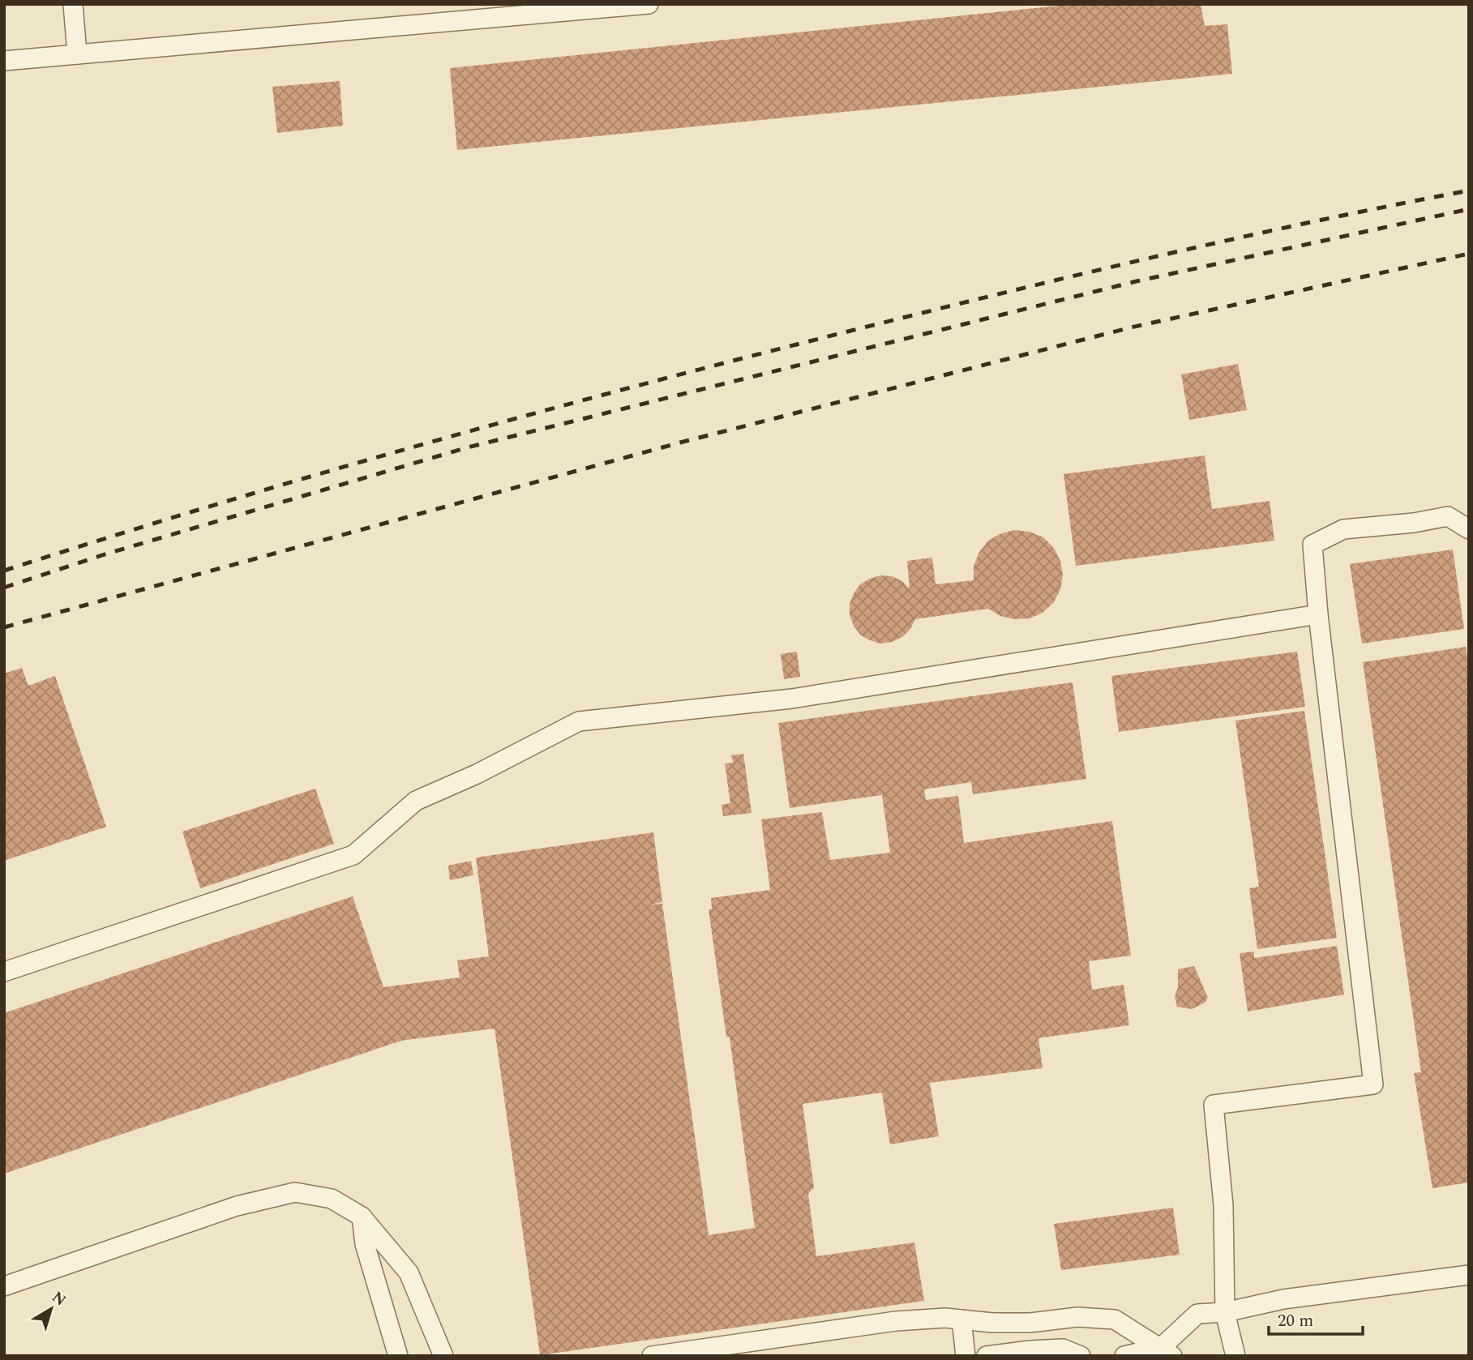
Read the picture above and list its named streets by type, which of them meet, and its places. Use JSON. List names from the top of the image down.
{
  "scale_bar": "20 m",
  "north": "top right"
}
